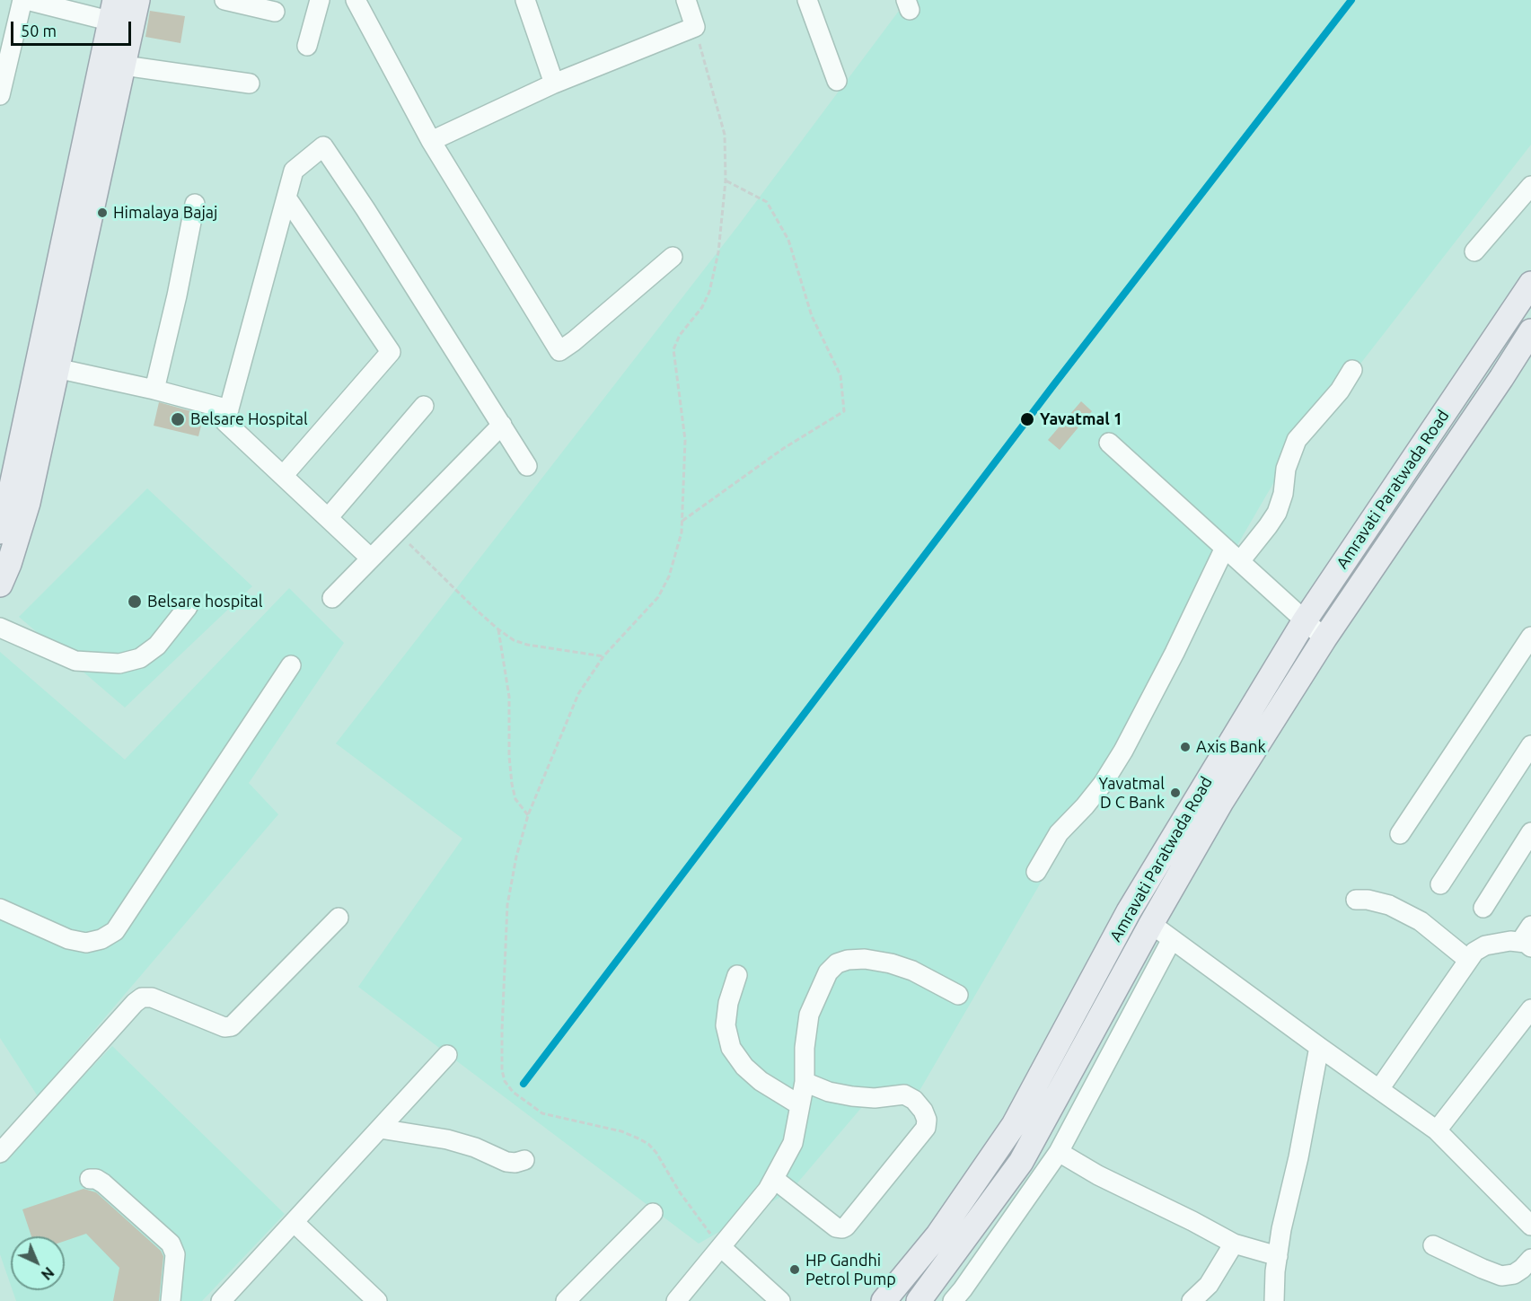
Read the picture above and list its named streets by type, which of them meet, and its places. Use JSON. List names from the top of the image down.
{
  "streets": {
    "main road": ["Amravati Paratwada Road"]
  },
  "places": [
    "Himalaya Bajaj",
    "Belsare Hospital",
    "Yavatmal 1",
    "Belsare hospital",
    "Axis Bank",
    "Yavatmal D C Bank",
    "HP Gandhi Petrol Pump"
  ],
  "scale_bar": "50 m",
  "north": "bottom right"
}
